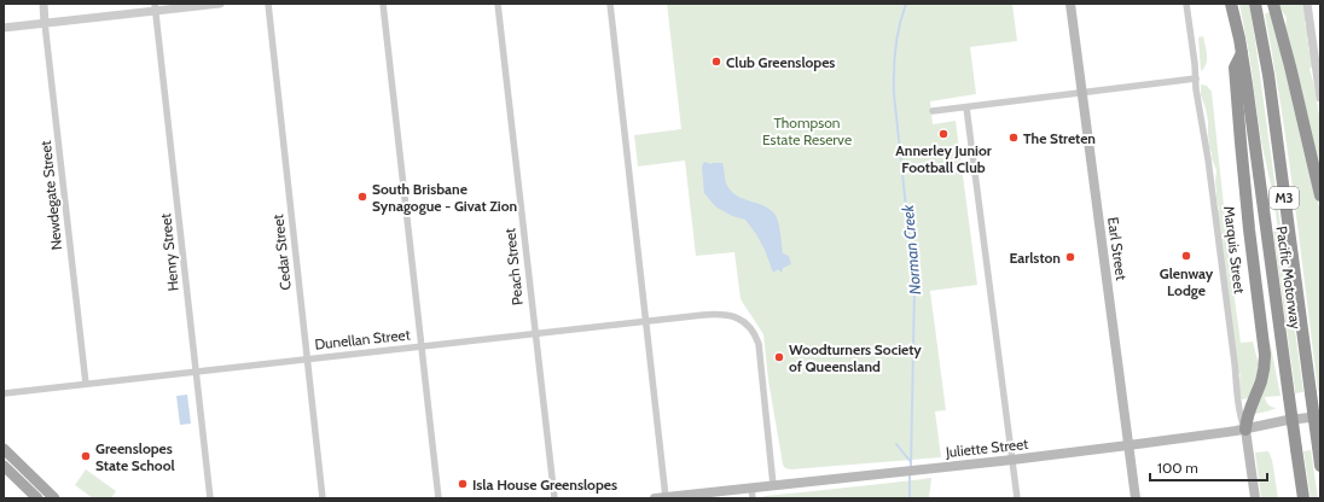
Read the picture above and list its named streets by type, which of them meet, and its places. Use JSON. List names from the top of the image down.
{
  "streets": {
    "highway": ["M3", "Pacific Motorway"],
    "main road": ["Earl Street", "Marquis Street", "Juliette Street"],
    "street": [
      "Newdegate Street",
      "Henry Street",
      "Cedar Street",
      "Peach Street",
      "Dunellan Street"
    ]
  },
  "crossings": [
    ["Newdegate Street", "Dunellan Street"],
    ["Earl Street", "Juliette Street"],
    ["Marquis Street", "Juliette Street"],
    ["Henry Street", "Dunellan Street"],
    ["Cedar Street", "Dunellan Street"],
    ["Peach Street", "Dunellan Street"],
    ["Dunellan Street", "Juliette Street"]
  ],
  "water": ["Norman Creek"],
  "parks": ["Thompson Estate Reserve"],
  "places": [
    "Club Greenslopes",
    "Annerley Junior Football Club",
    "The Streten",
    "South Brisbane Synagogue - Givat Zion",
    "Glenway Lodge",
    "Earlston",
    "Woodturners Society of Queensland",
    "Greenslopes State School",
    "Isla House Greenslopes"
  ],
  "scale_bar": "100 m"
}
